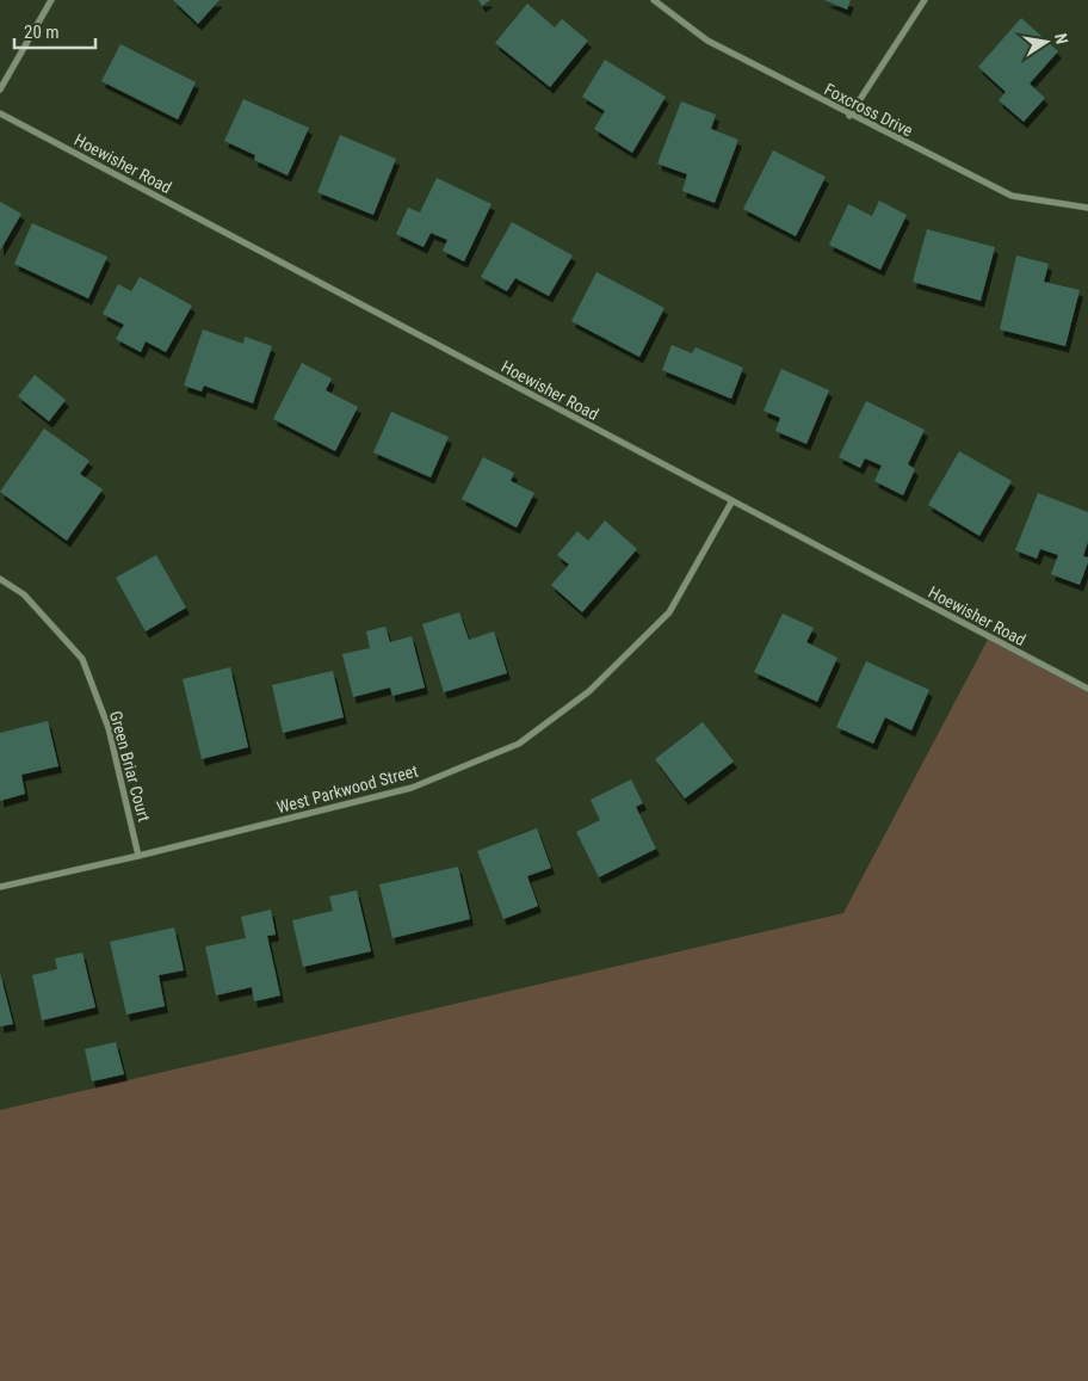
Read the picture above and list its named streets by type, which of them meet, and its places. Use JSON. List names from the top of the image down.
{
  "streets": {
    "street": [
      "Foxcross Drive",
      "Hoewisher Road",
      "Green Briar Court",
      "West Parkwood Street"
    ]
  },
  "crossings": [
    ["Hoewisher Road", "West Parkwood Street"],
    ["Green Briar Court", "West Parkwood Street"]
  ],
  "scale_bar": "20 m",
  "north": "right"
}
